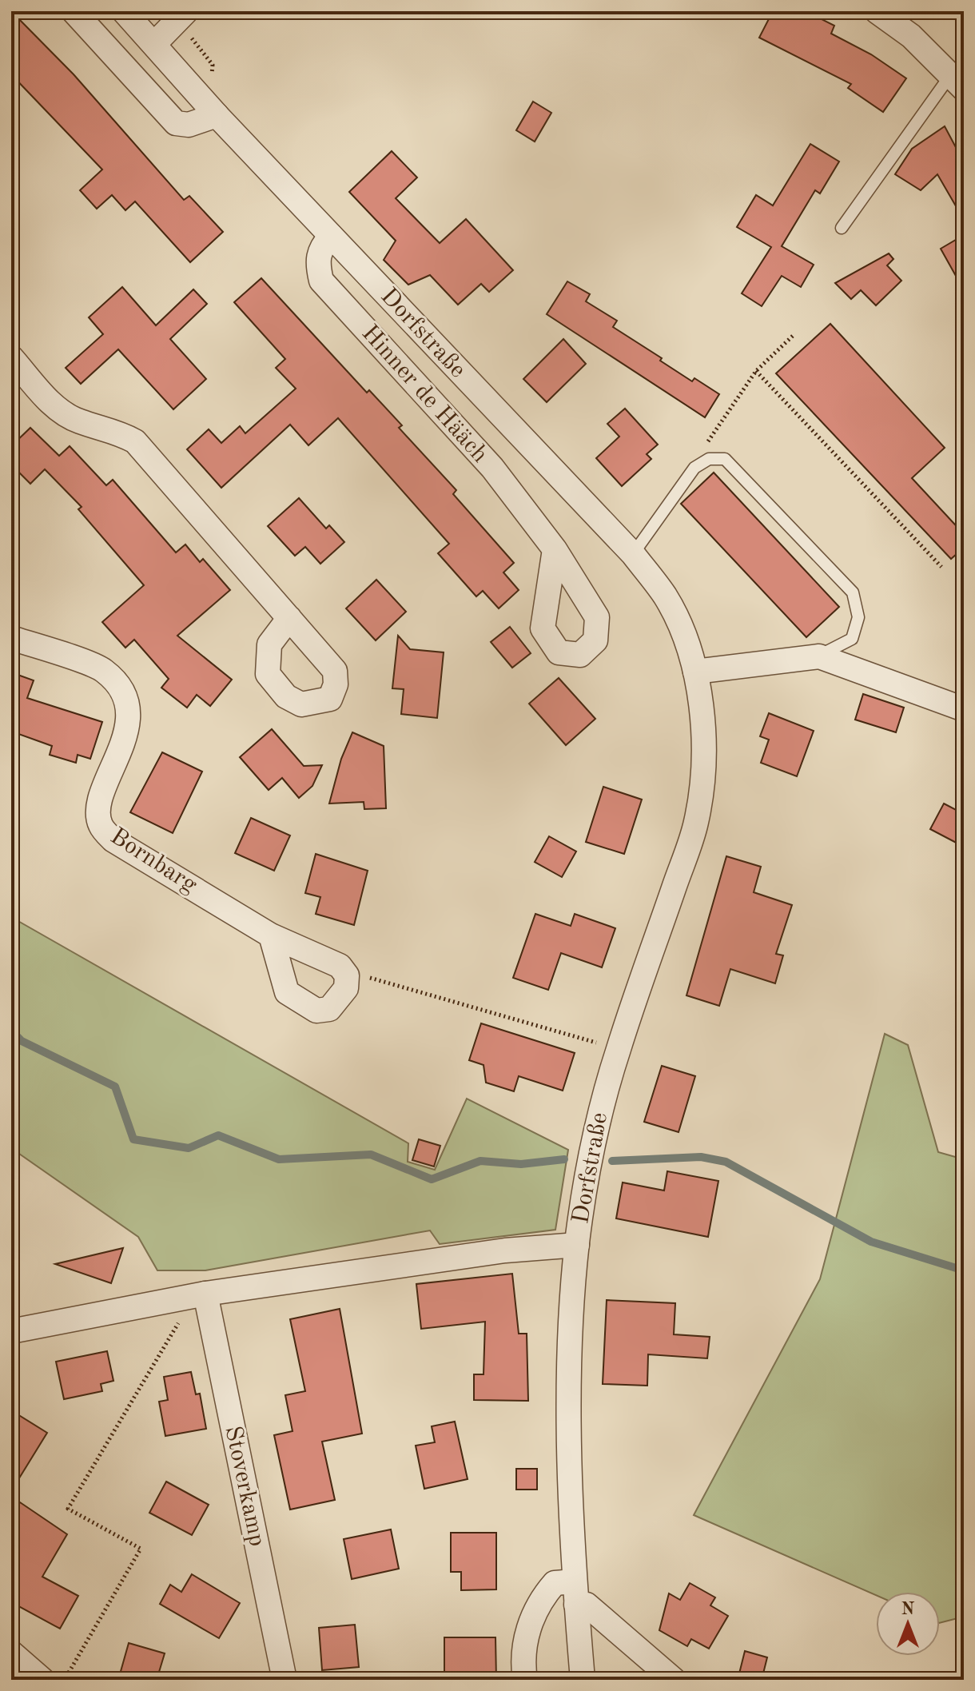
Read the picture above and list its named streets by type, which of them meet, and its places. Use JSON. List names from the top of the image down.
{
  "streets": {
    "street": [
      "Dorfstraße",
      "Hinner de Hääch",
      "Bornbarg",
      "Stoverkamp"
    ]
  },
  "crossings": [
    ["Dorfstraße", "Hinner de Hääch"]
  ],
  "north": "top"
}
